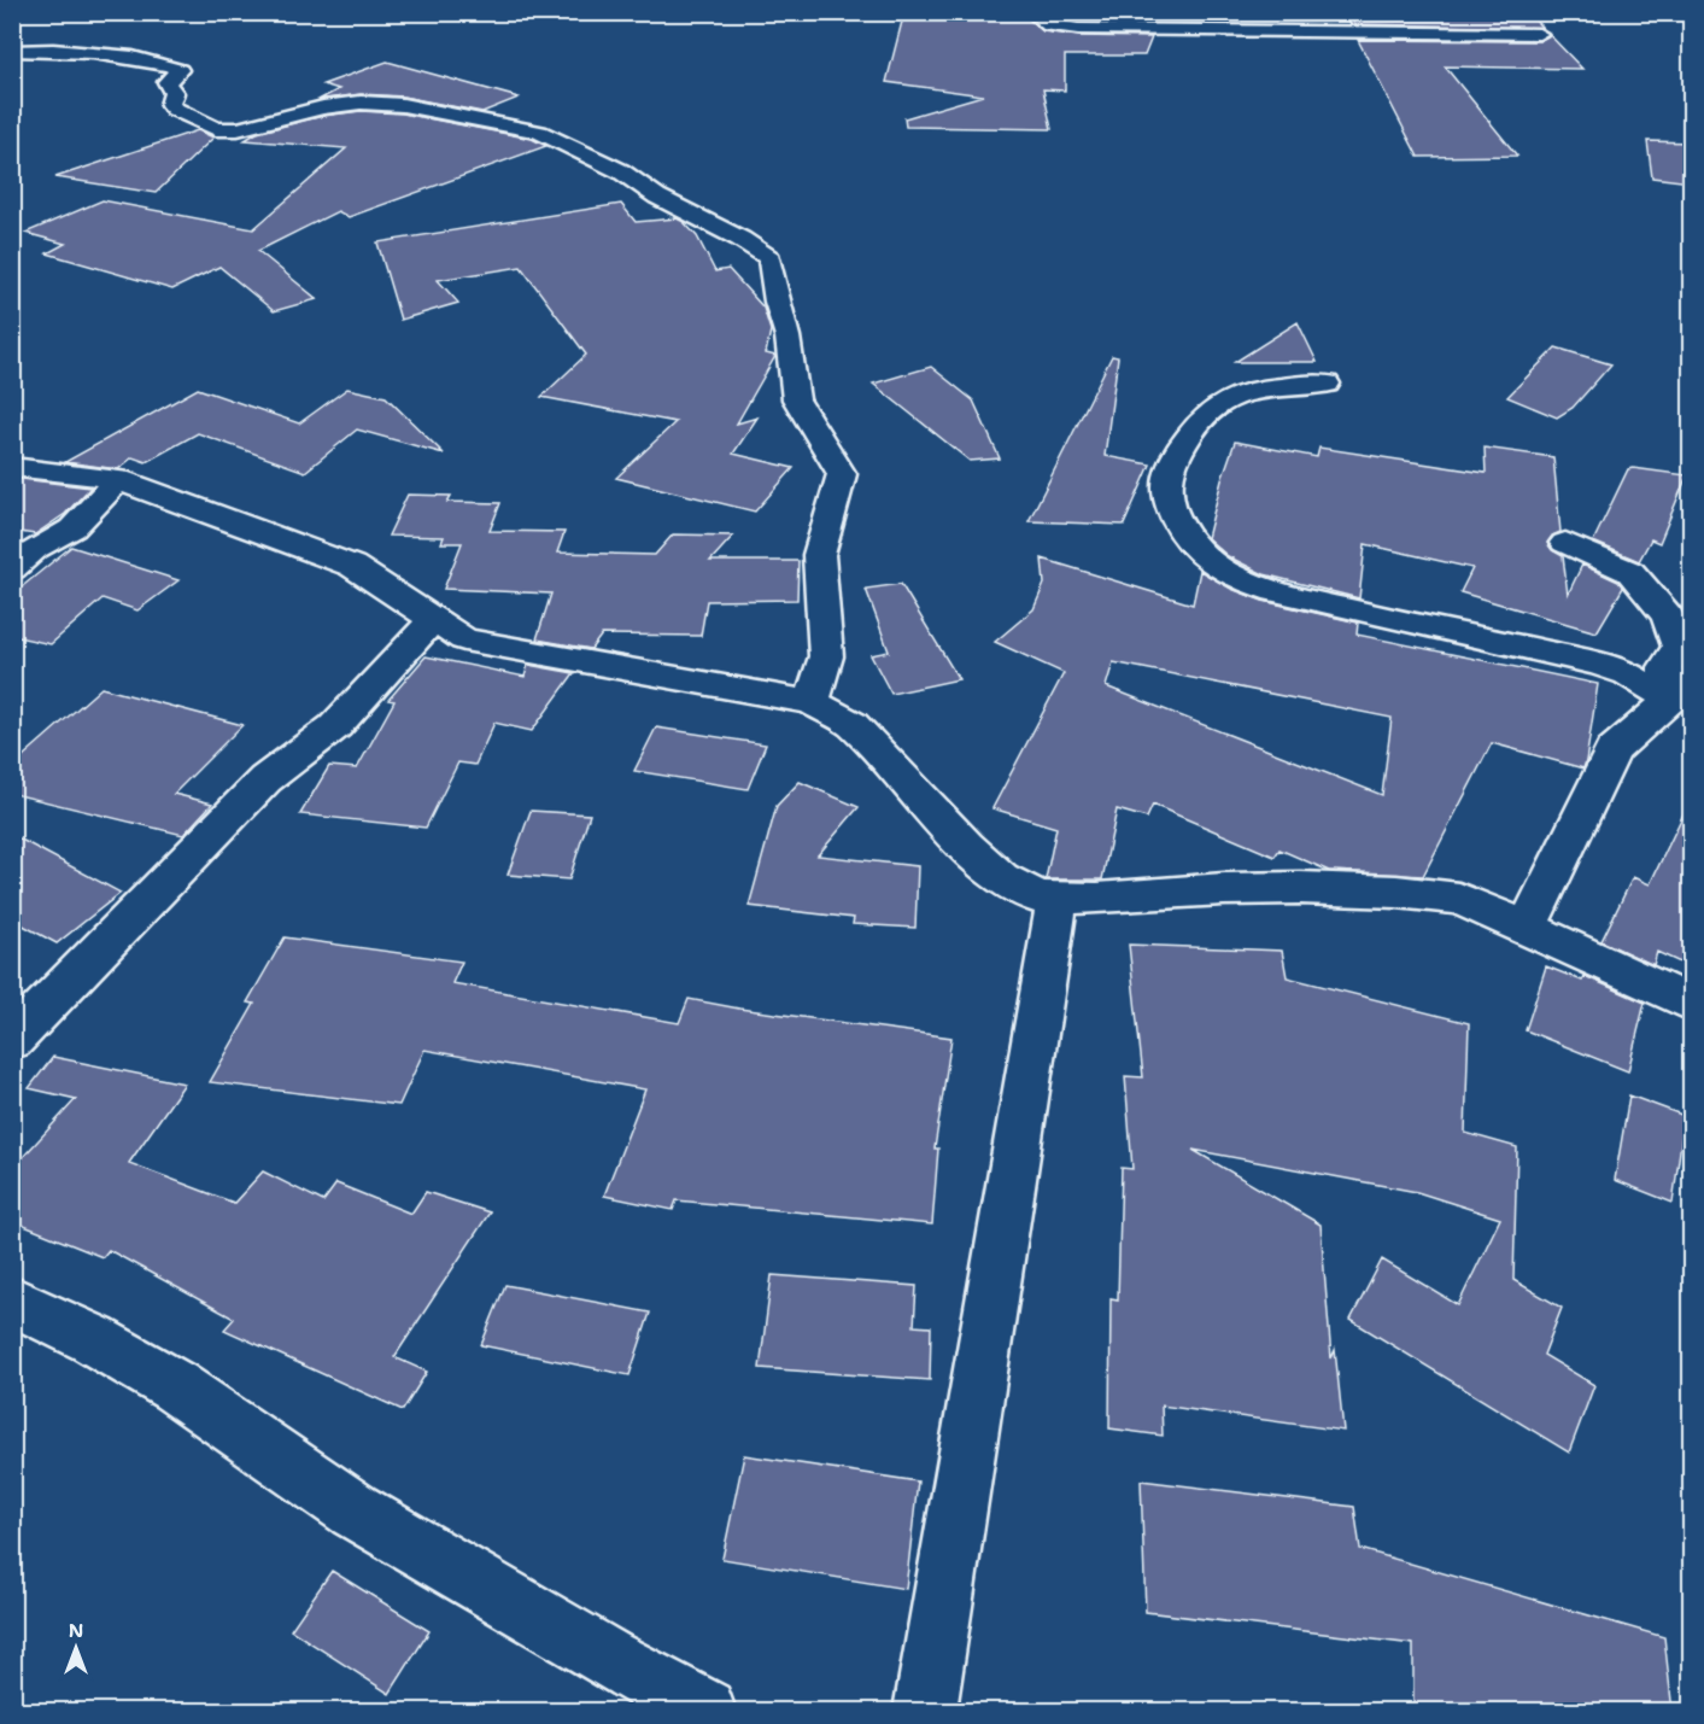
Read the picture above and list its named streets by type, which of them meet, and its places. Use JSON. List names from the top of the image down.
{
  "north": "top"
}
